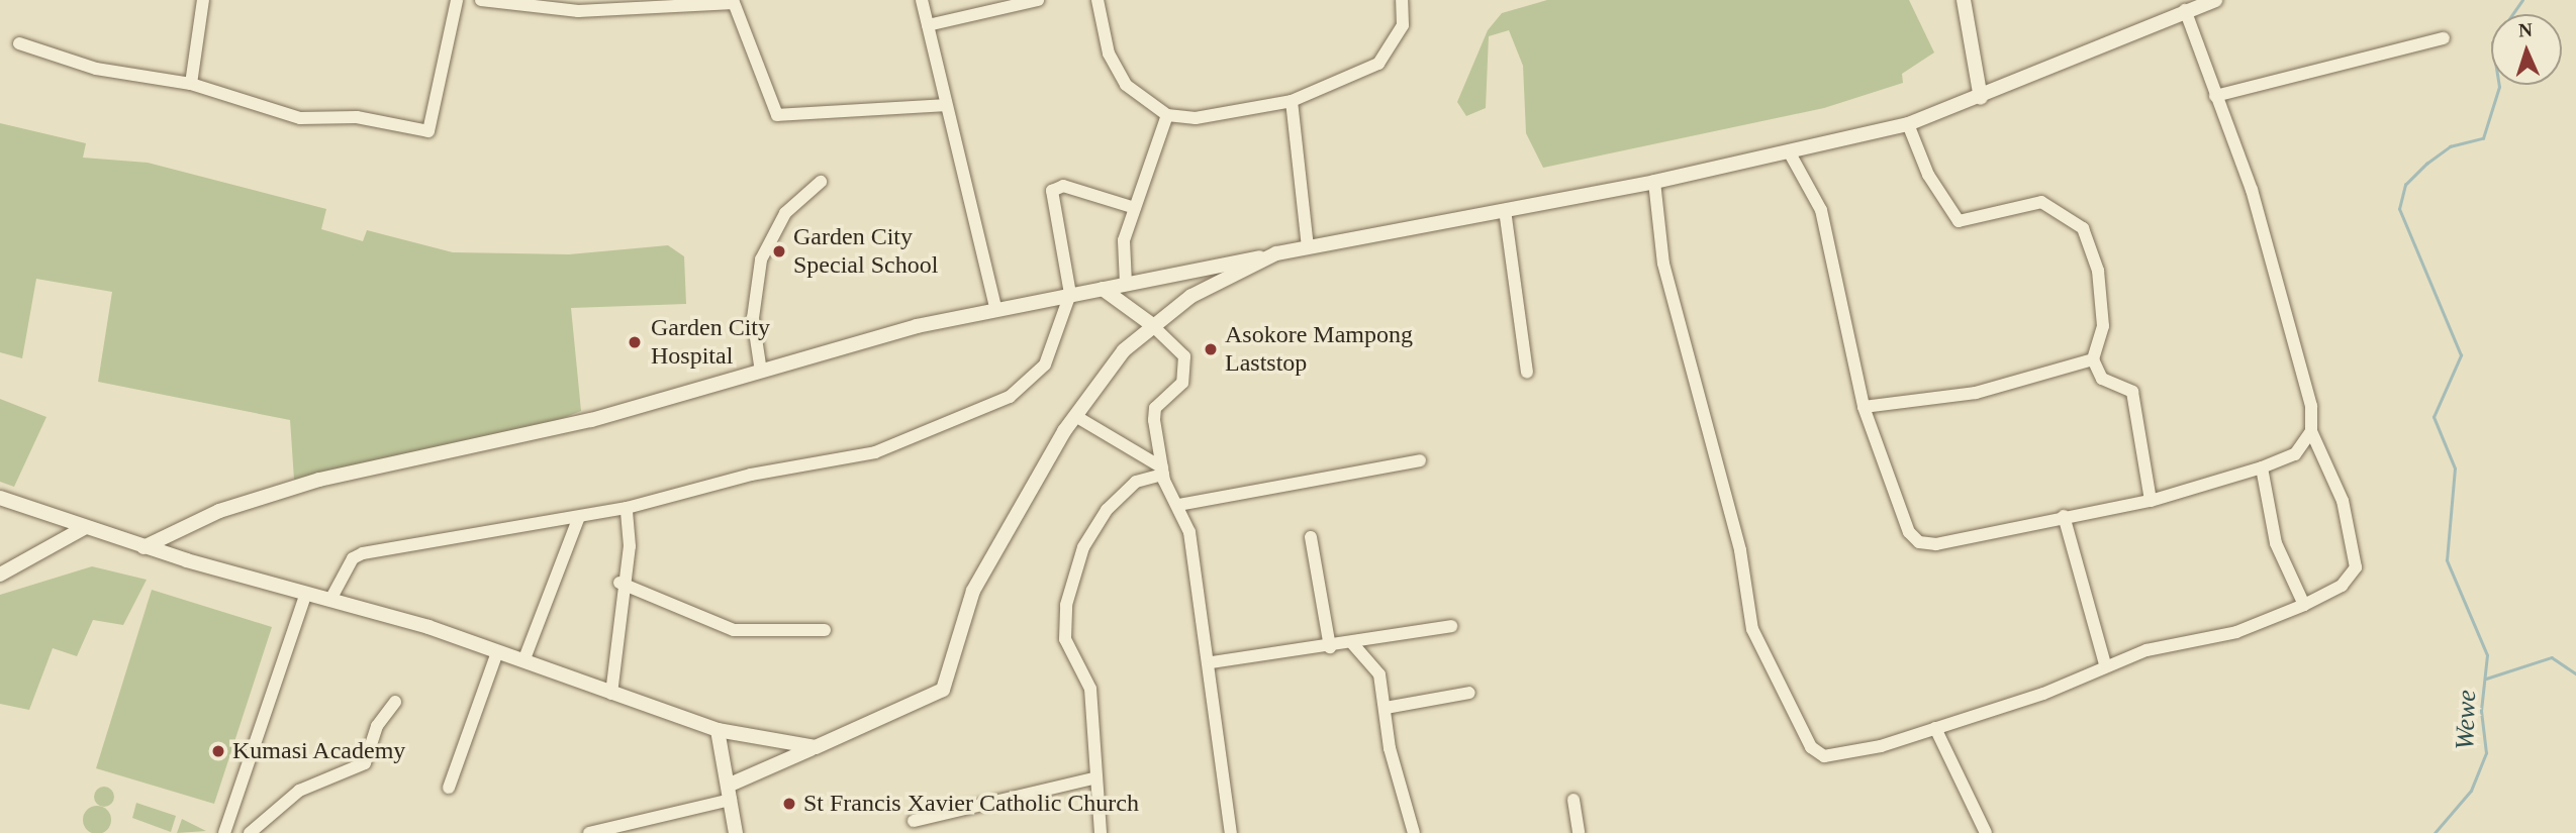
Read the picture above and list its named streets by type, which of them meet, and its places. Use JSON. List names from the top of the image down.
{
  "water": ["Wewe"],
  "places": [
    "Garden City Special School",
    "Garden City Hospital",
    "Asokore Mampong Laststop",
    "Kumasi Academy",
    "St Francis Xavier Catholic Church"
  ],
  "north": "top"
}
